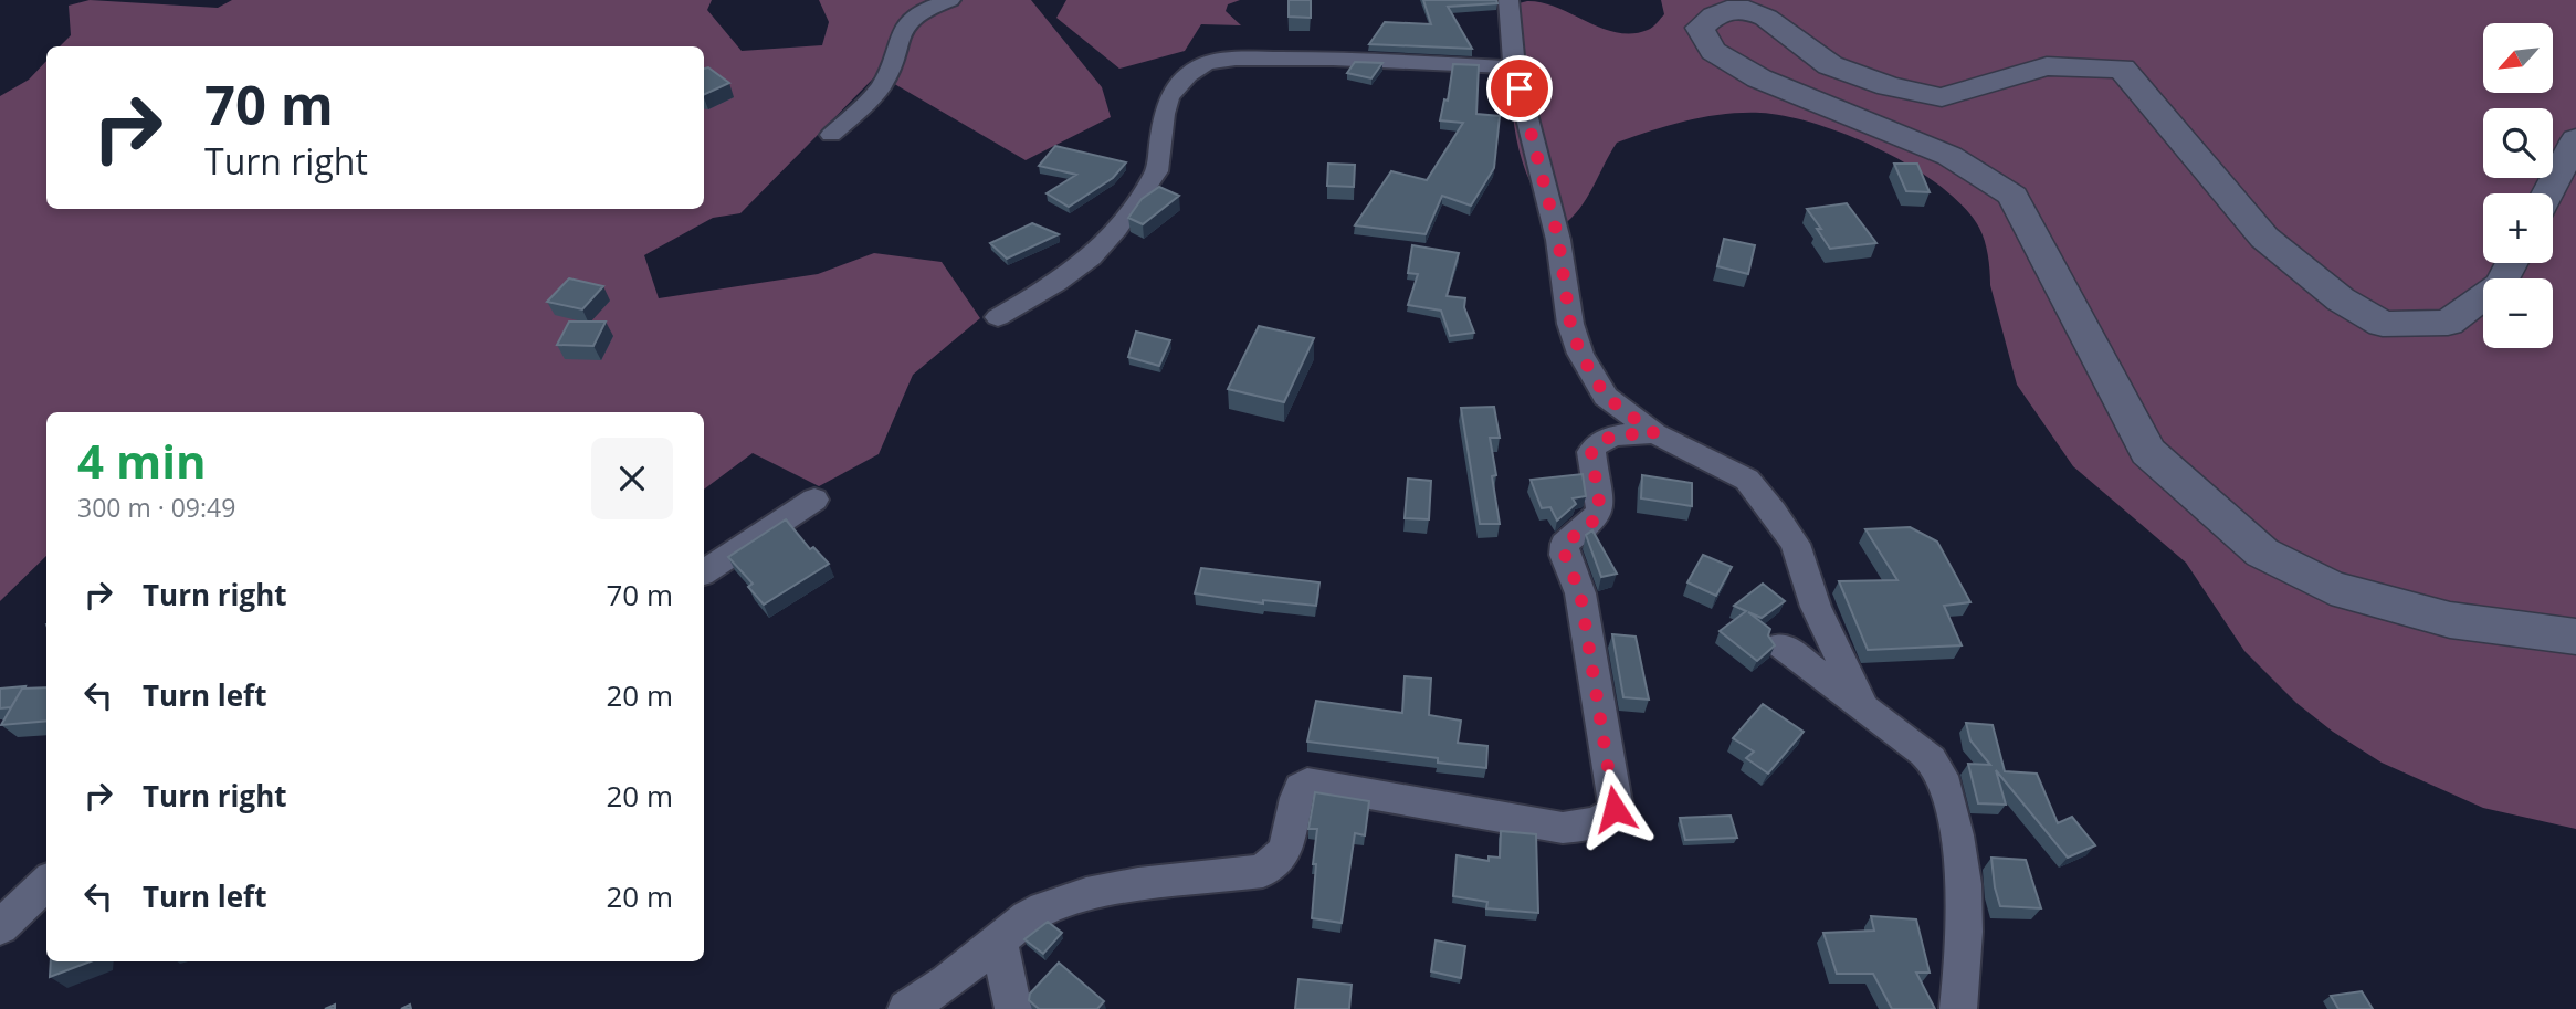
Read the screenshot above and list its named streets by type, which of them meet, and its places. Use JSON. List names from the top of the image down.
{
  "north": "bottom left",
  "page": {
    "map_buttons": ["+", "−"],
    "turn": ["70 m", "Turn right"],
    "heading": ["4 min", "300 m · 09:49"],
    "list": [
      {
        "name": "Turn right",
        "value": "70 m"
      },
      {
        "name": "Turn left",
        "value": "20 m"
      },
      {
        "name": "Turn right",
        "value": "20 m"
      },
      {
        "name": "Turn left",
        "value": "20 m"
      }
    ]
  }
}
